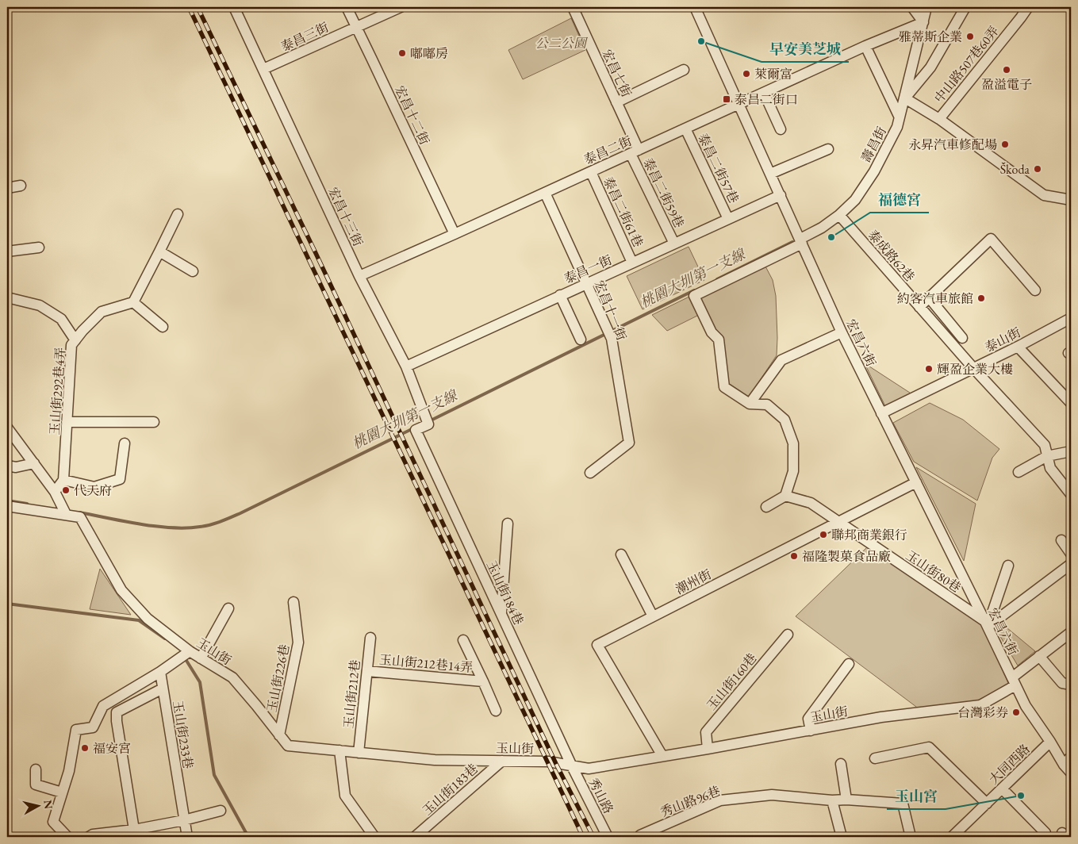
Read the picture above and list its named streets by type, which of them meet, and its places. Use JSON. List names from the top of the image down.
{
  "streets": {
    "street": [
      "泰昌三街",
      "中山路507巷60弄",
      "宏昌七街",
      "宏昌十二街",
      "壽昌街",
      "泰昌二街",
      "泰昌二街57巷",
      "泰昌二街59巷",
      "泰昌二街61巷",
      "宏昌十三街",
      "泰成路62巷",
      "泰昌一街",
      "宏昌十一街",
      "泰山街",
      "宏昌六街",
      "玉山街292巷4弄",
      "玉山街80巷",
      "潮州街",
      "玉山街184巷",
      "玉山街",
      "玉山街212巷14弄",
      "玉山街226巷",
      "玉山街160巷",
      "玉山街212巷",
      "玉山街233巷",
      "大同西路",
      "玉山街183巷",
      "秀山路",
      "秀山路96巷"
    ]
  },
  "crossings": [
    ["泰昌三街", "宏昌十二街"],
    ["泰昌三街", "宏昌十三街"],
    ["宏昌七街", "泰昌二街"],
    ["宏昌七街", "泰昌二街59巷"],
    ["宏昌十二街", "泰昌二街"],
    ["壽昌街", "泰昌二街"],
    ["壽昌街", "泰成路62巷"],
    ["壽昌街", "宏昌六街"],
    ["泰昌二街", "泰昌二街57巷"],
    ["泰昌二街", "泰昌二街59巷"],
    ["泰昌二街", "泰昌二街61巷"],
    ["泰昌二街", "宏昌十三街"],
    ["泰昌二街", "宏昌十一街"],
    ["泰昌二街", "宏昌六街"],
    ["泰昌二街57巷", "泰昌一街"],
    ["泰昌二街59巷", "泰昌一街"],
    ["泰昌二街61巷", "泰昌一街"],
    ["宏昌十三街", "泰昌一街"],
    ["宏昌十三街", "玉山街184巷"],
    ["泰成路62巷", "泰山街"],
    ["泰昌一街", "宏昌十一街"],
    ["泰昌一街", "宏昌六街"],
    ["泰山街", "宏昌六街"],
    ["宏昌六街", "玉山街80巷"],
    ["宏昌六街", "潮州街"],
    ["宏昌六街", "玉山街"],
    ["玉山街80巷", "潮州街"],
    ["潮州街", "玉山街"],
    ["玉山街184巷", "玉山街"],
    ["玉山街184巷", "秀山路"],
    ["玉山街", "玉山街226巷"],
    ["玉山街", "玉山街160巷"],
    ["玉山街", "玉山街212巷"],
    ["玉山街", "玉山街183巷"],
    ["玉山街", "秀山路"],
    ["玉山街212巷14弄", "玉山街212巷"]
  ],
  "water": ["桃園大圳第一支線"],
  "parks": ["公二公園"],
  "places": {
    "other": [
      "雅蒂斯企業",
      "早安美芝城",
      "嘟嘟房",
      "盈溢電子",
      "萊爾富",
      "永昇汽車修配場",
      "Škoda",
      "福德宮",
      "約客汽車旅館",
      "輝盈企業大樓",
      "代天府",
      "聯邦商業銀行",
      "福隆製菓食品廠",
      "台灣彩券",
      "福安宮",
      "玉山宮"
    ],
    "transit": ["泰昌二街口"]
  },
  "north": "right"
}
